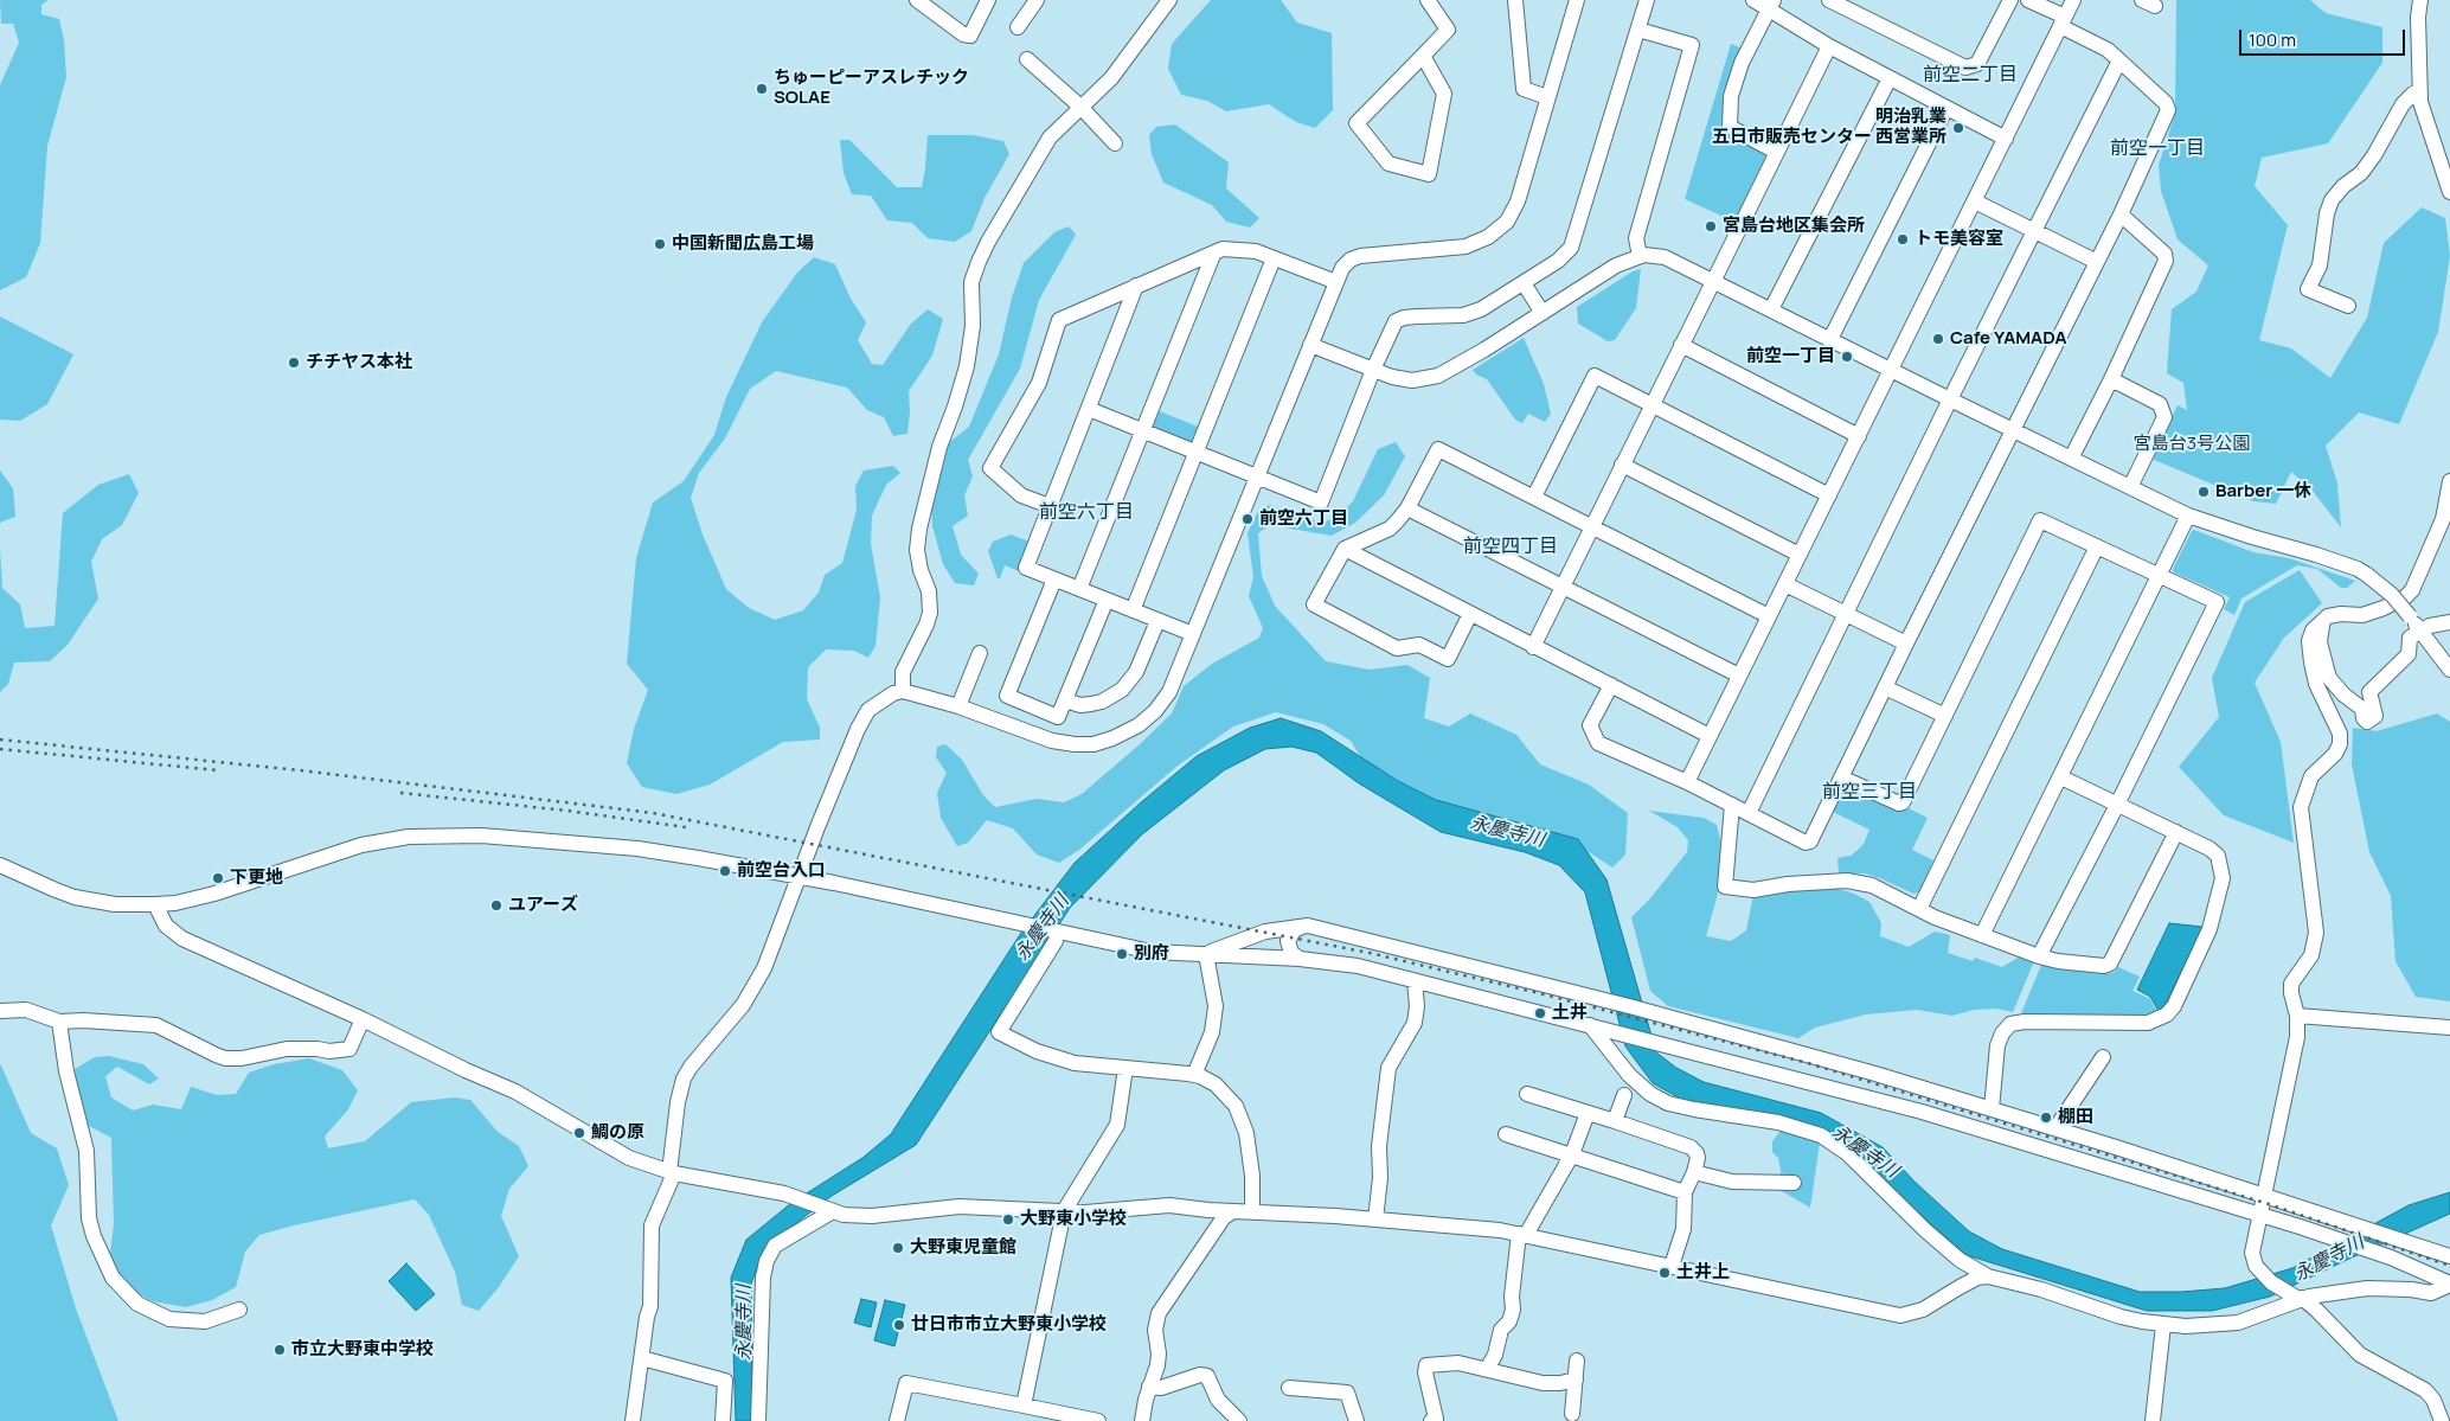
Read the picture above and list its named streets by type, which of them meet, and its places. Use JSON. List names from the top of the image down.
{
  "districts": [
    "前空二丁目",
    "前空一丁目",
    "前空六丁目",
    "前空四丁目",
    "前空三丁目"
  ],
  "water": ["永慶寺川"],
  "parks": ["宮島台3号公園"],
  "places": [
    "ちゅーピーアスレチック SOLAE",
    "明治乳業 五日市販売センター 西営業所",
    "宮島台地区集会所",
    "トモ美容室",
    "中国新聞広島工場",
    "Cafe YAMADA",
    "前空一丁目",
    "チチヤス本社",
    "Barber 一休",
    "前空六丁目",
    "前空台入口",
    "下更地",
    "ユアーズ",
    "別府",
    "土井",
    "棚田",
    "鯛の原",
    "大野東小学校",
    "大野東児童館",
    "土井上",
    "廿日市市立大野東小学校",
    "市立大野東中学校"
  ],
  "scale_bar": "100 m"
}
